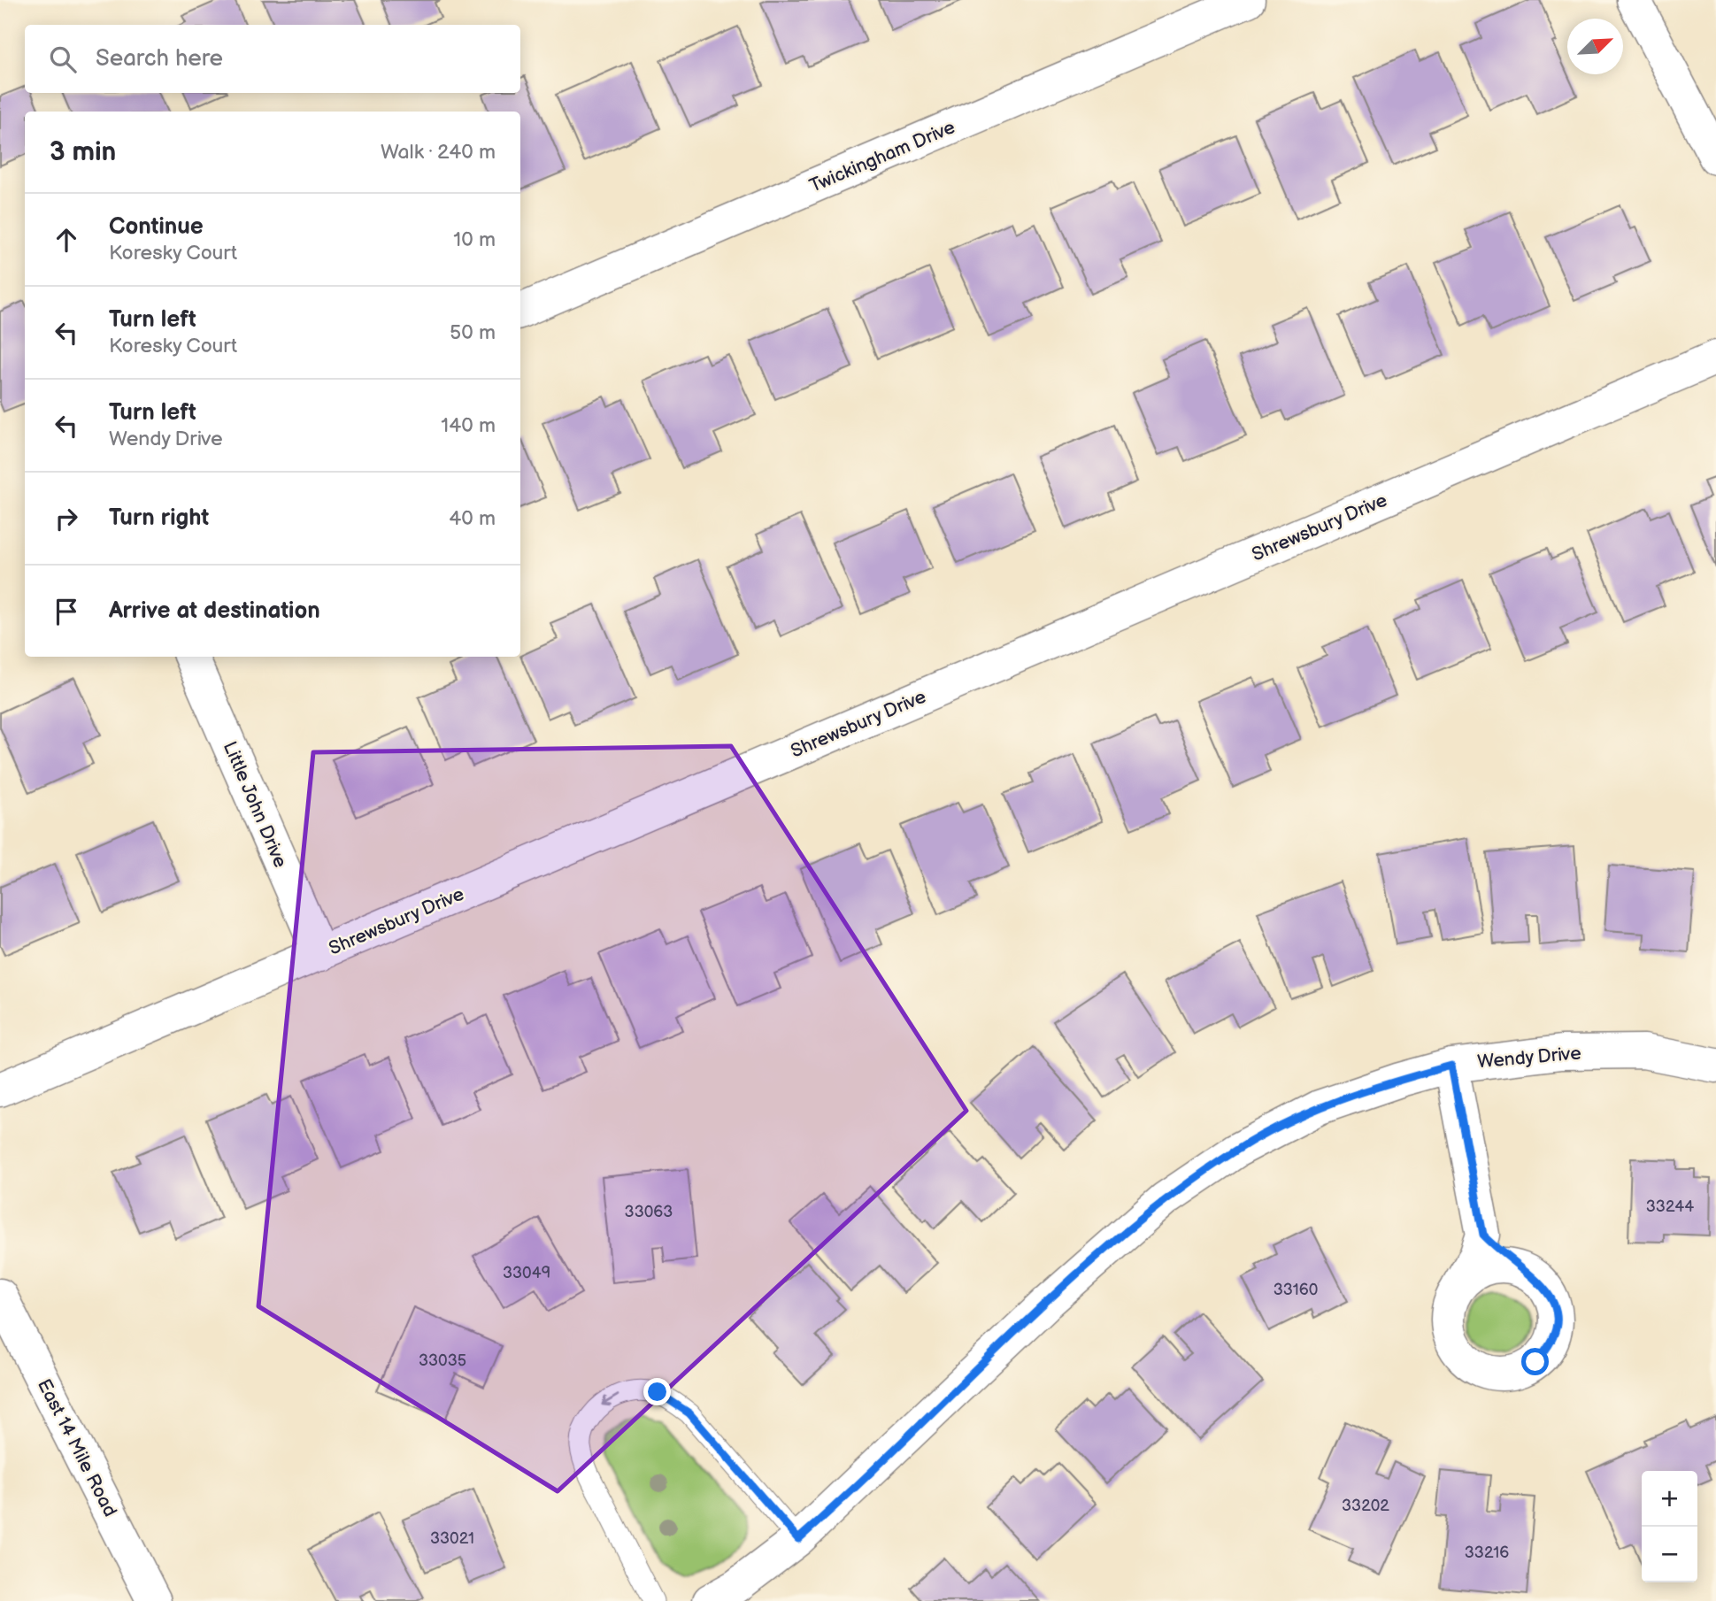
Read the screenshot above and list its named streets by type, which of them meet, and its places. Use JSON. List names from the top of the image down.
{
  "streets": {
    "street": [
      "Twickingham Drive",
      "Shrewsbury Drive",
      "Little John Drive",
      "Wendy Drive",
      "East 14 Mile Road"
    ]
  },
  "crossings": [
    ["Shrewsbury Drive", "Little John Drive"]
  ],
  "house_numbers": [
    "33244",
    "33063",
    "33049",
    "33160",
    "33035",
    "33202",
    "33021",
    "33216"
  ],
  "north": "top right",
  "page": {
    "search": "Search here",
    "heading": ["3 min", "Walk · 240 m"],
    "list": [
      ["Continue", "Koresky Court", "10 m"],
      ["Turn left", "Koresky Court", "50 m"],
      ["Turn left", "Wendy Drive", "140 m"],
      ["Turn right", "40 m"],
      "Arrive at destination"
    ],
    "map_buttons": ["+", "−"]
  }
}
